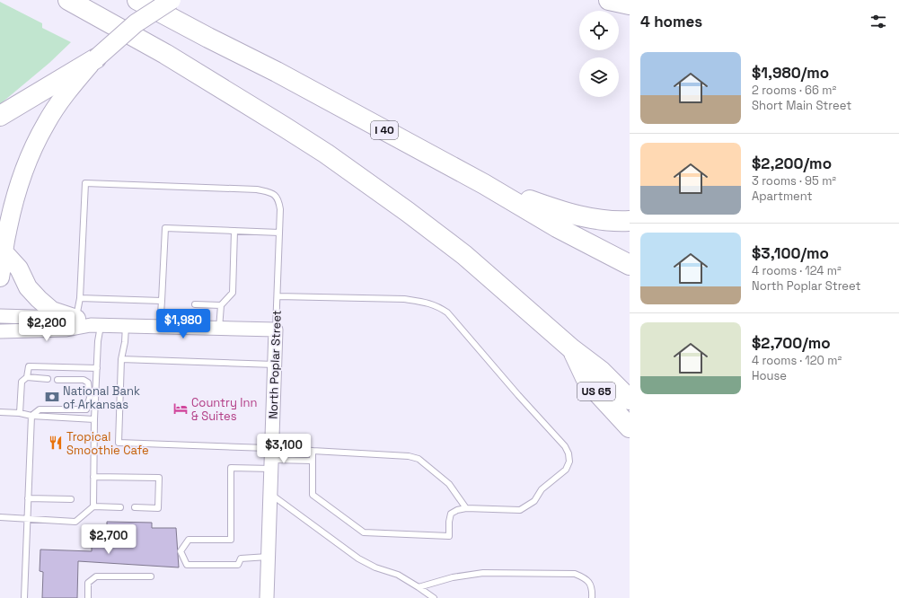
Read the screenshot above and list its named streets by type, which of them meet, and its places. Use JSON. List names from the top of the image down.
{
  "streets": {
    "highway": ["I 40", "US 65"],
    "street": ["North Poplar Street"]
  },
  "places": {
    "bank": ["National Bank of Arkansas"],
    "hotel": ["Country Inn & Suites"],
    "restaurant": ["Tropical Smoothie Cafe"]
  },
  "page": {
    "heading": "4 homes",
    "list": [
      {
        "name": "$1,980/mo",
        "note": "2 rooms · 66 m² · Short Main Street"
      },
      {
        "name": "$2,200/mo",
        "note": "3 rooms · 95 m² · Apartment"
      },
      {
        "name": "$3,100/mo",
        "note": "4 rooms · 124 m² · North Poplar Street"
      },
      {
        "name": "$2,700/mo",
        "note": "4 rooms · 120 m² · House"
      }
    ],
    "price": [
      "$1,980",
      "$2,200",
      "$3,100",
      "$2,700"
    ]
  }
}
